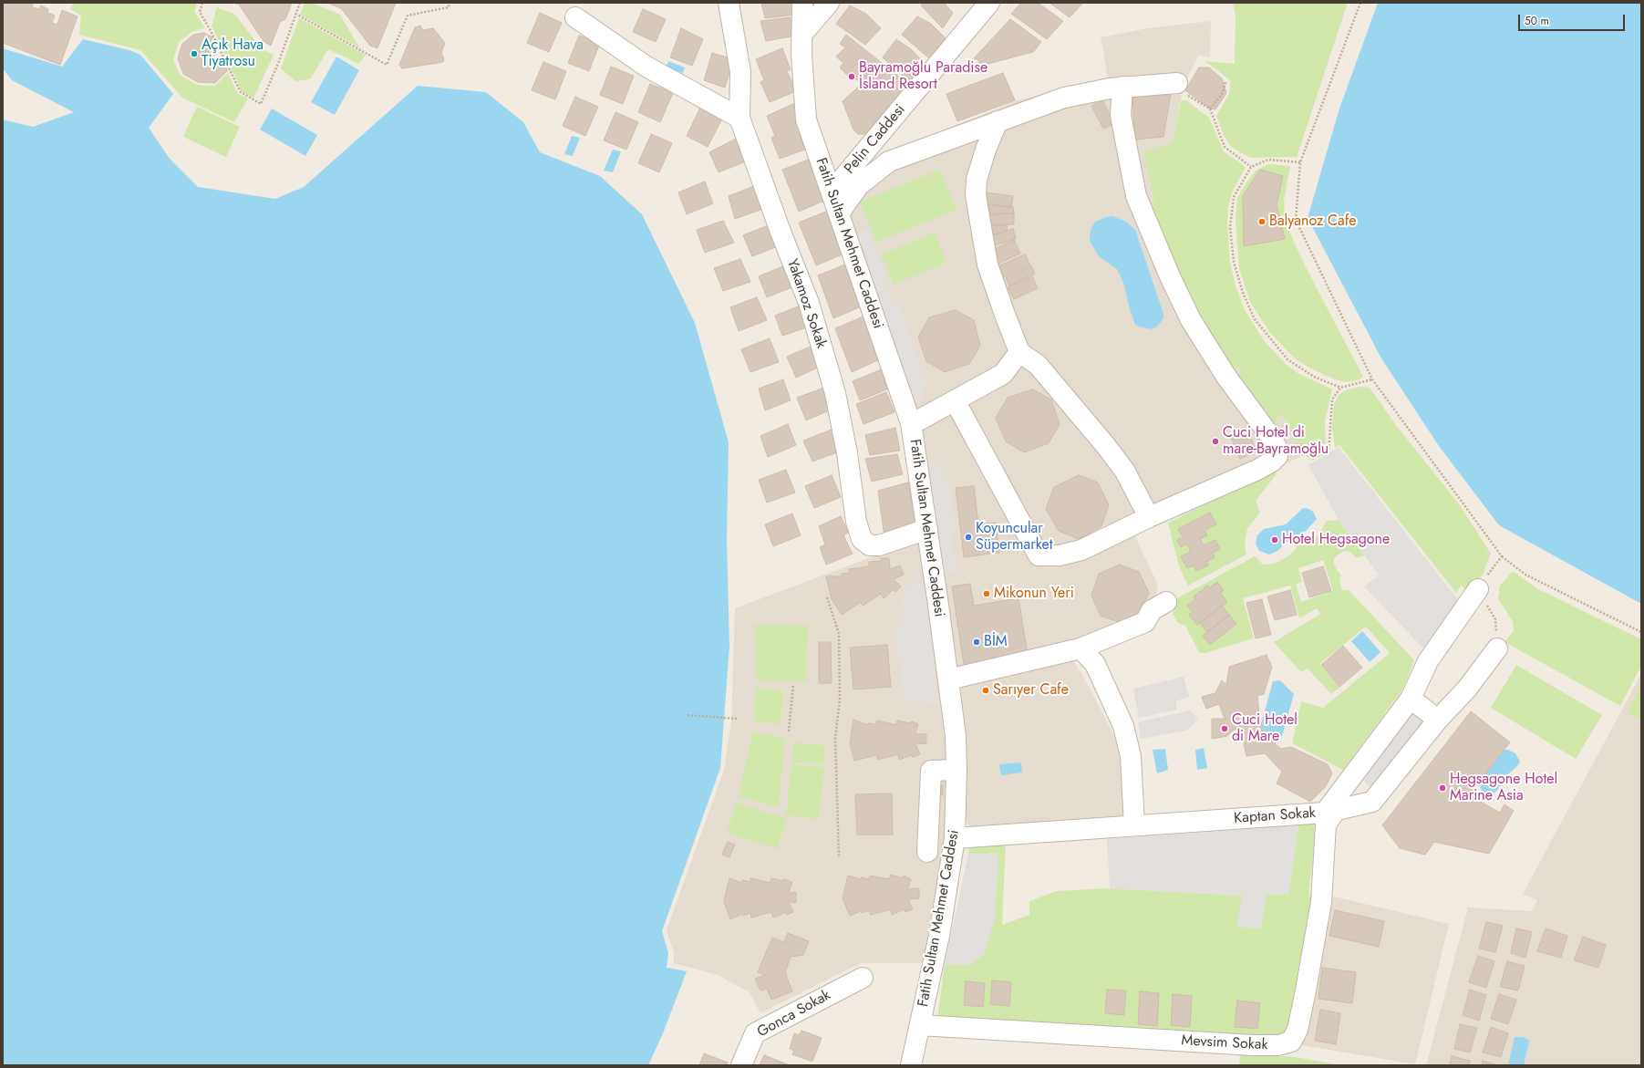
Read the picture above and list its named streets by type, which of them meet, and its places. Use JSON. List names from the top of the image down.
{
  "streets": {
    "street": [
      "Pelin Caddesi",
      "Fatih Sultan Mehmet Caddesi",
      "Yakamoz Sokak",
      "Kaptan Sokak",
      "Gonca Sokak",
      "Mevsim Sokak"
    ]
  },
  "crossings": [
    ["Pelin Caddesi", "Fatih Sultan Mehmet Caddesi"],
    ["Fatih Sultan Mehmet Caddesi", "Yakamoz Sokak"],
    ["Fatih Sultan Mehmet Caddesi", "Kaptan Sokak"],
    ["Fatih Sultan Mehmet Caddesi", "Mevsim Sokak"],
    ["Kaptan Sokak", "Mevsim Sokak"]
  ],
  "places": [
    "Açık Hava Tiyatrosu",
    "Bayramoğlu Paradise İsland Resort",
    "Balyanoz Cafe",
    "Cuci Hotel di mare-Bayramoğlu",
    "Koyuncular Süpermarket",
    "Hotel Hegsagone",
    "Mikonun Yeri",
    "BİM",
    "Sarıyer Cafe",
    "Cuci Hotel di Mare",
    "Hegsagone Hotel Marine Asia"
  ],
  "scale_bar": "50 m"
}
